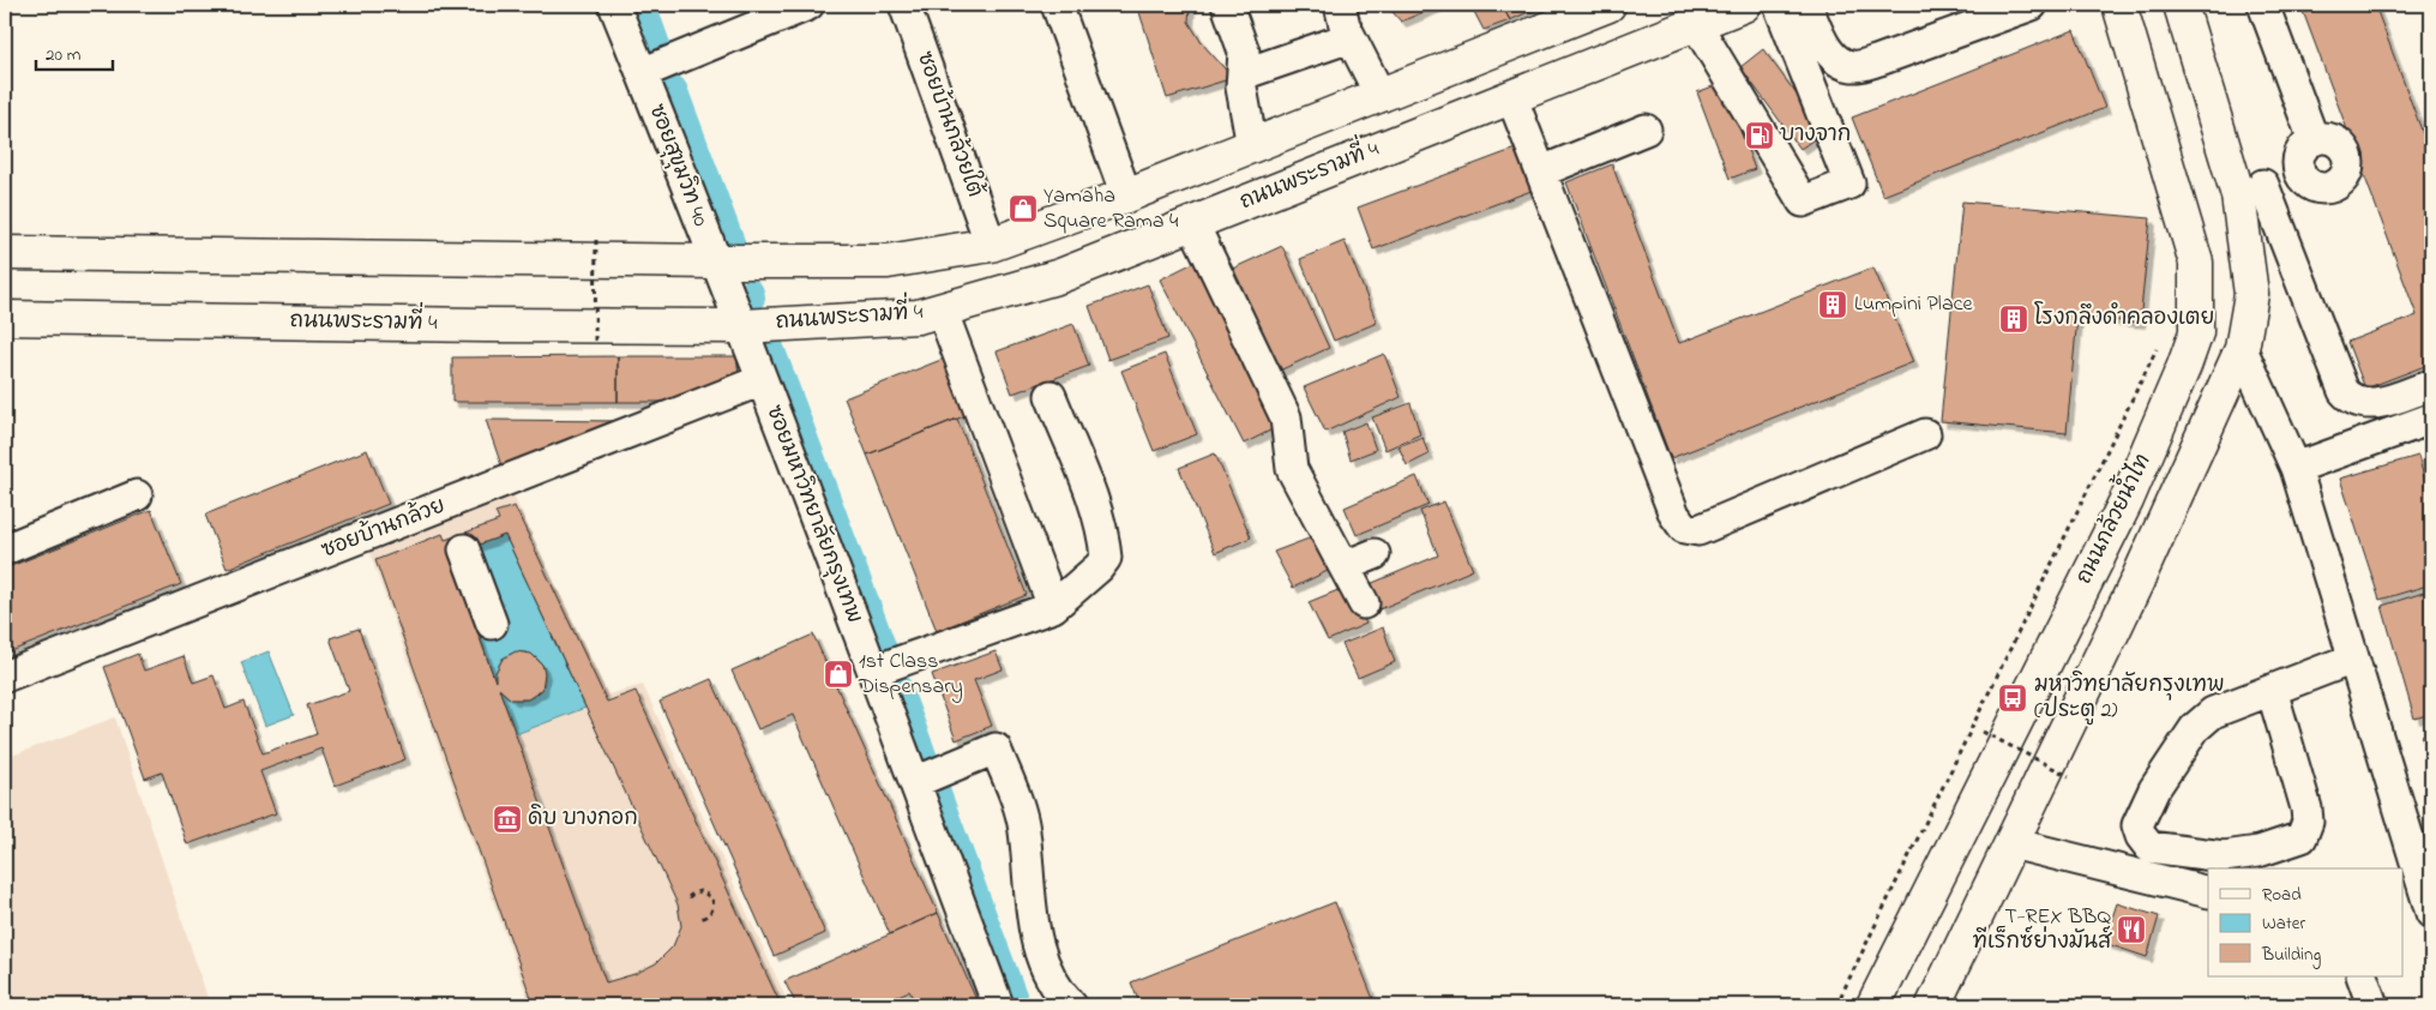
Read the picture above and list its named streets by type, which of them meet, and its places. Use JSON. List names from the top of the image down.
{
  "streets": {
    "main road": ["ถนนพระรามที่ 4", "ถนนกล้วยน้ำไท"],
    "street": [
      "ซอยบ้านกล้วยใต้",
      "ซอยสุขุมวิท 40",
      "ซอยมหาวิทยาลัยกรุงเทพ",
      "ซอยบ้านกล้วย"
    ]
  },
  "crossings": [
    ["ซอยสุขุมวิท 40", "ถนนพระรามที่ 4"],
    ["ซอยสุขุมวิท 40", "ซอยมหาวิทยาลัยกรุงเทพ"],
    ["ถนนพระรามที่ 4", "ซอยมหาวิทยาลัยกรุงเทพ"],
    ["ซอยมหาวิทยาลัยกรุงเทพ", "ซอยบ้านกล้วย"]
  ],
  "places": {
    "fuel station": ["บางจาก"],
    "shop": ["Yamaha Square Rama 4", "1st Class Dispensary"],
    "building": ["Lumpini Place", "โรงกลึงดำคลองเตย"],
    "bus stop": ["มหาวิทยาลัยกรุงเทพ (ประตู 2)"],
    "museum": ["ดิบ บางกอก"],
    "restaurant": ["T-REX BBQ ทีเร็กซ์ย่างมันส์"]
  },
  "legend": ["Road", "Water", "Building"],
  "scale_bar": "20 m"
}
